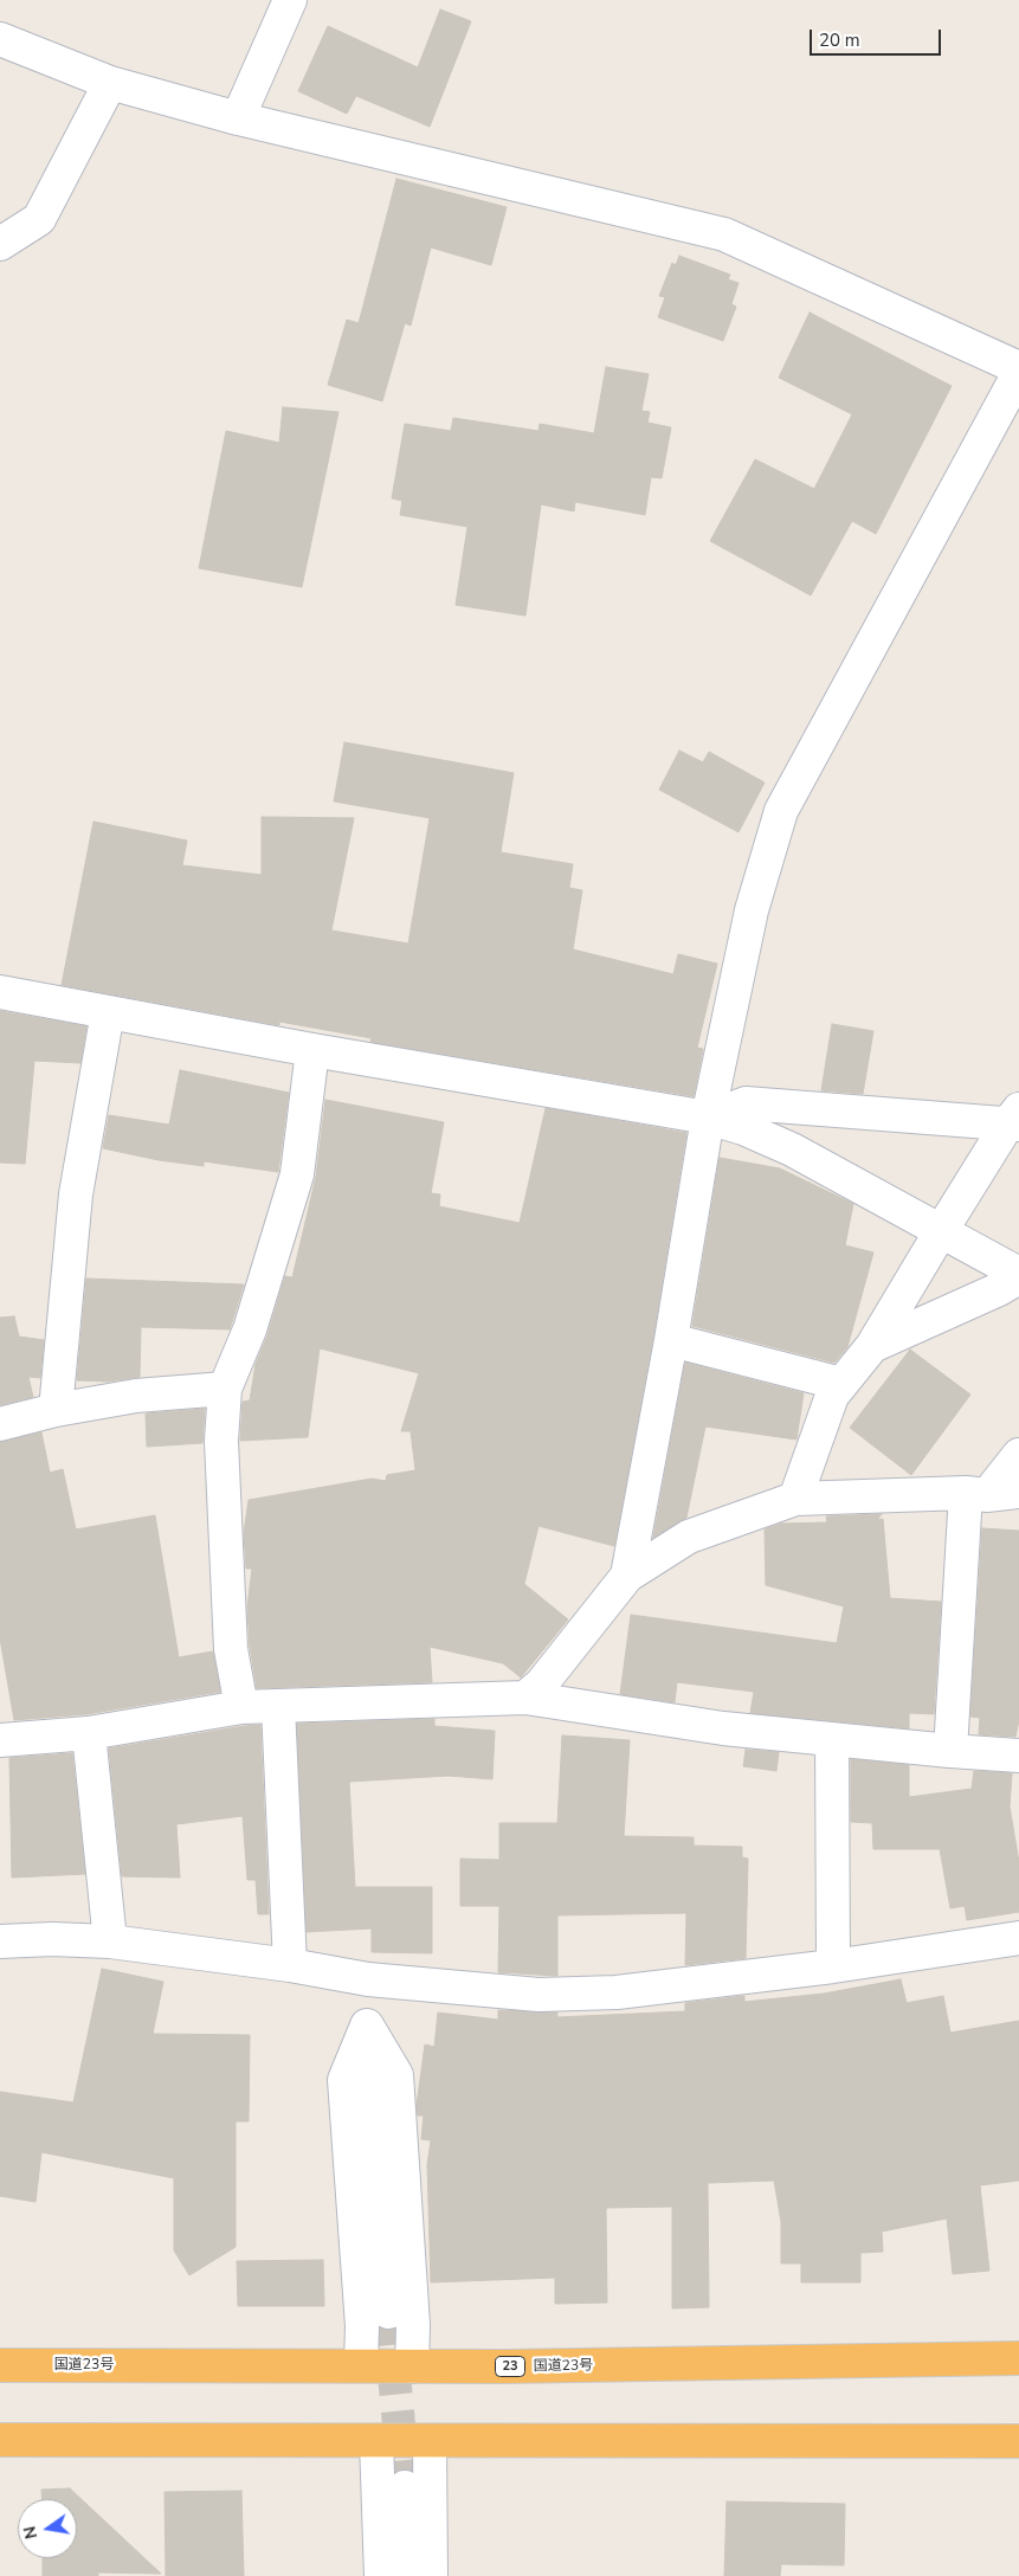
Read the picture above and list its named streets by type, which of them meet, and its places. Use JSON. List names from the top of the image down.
{
  "streets": {
    "highway": ["国道23号", "23"]
  },
  "scale_bar": "20 m",
  "north": "left"
}
